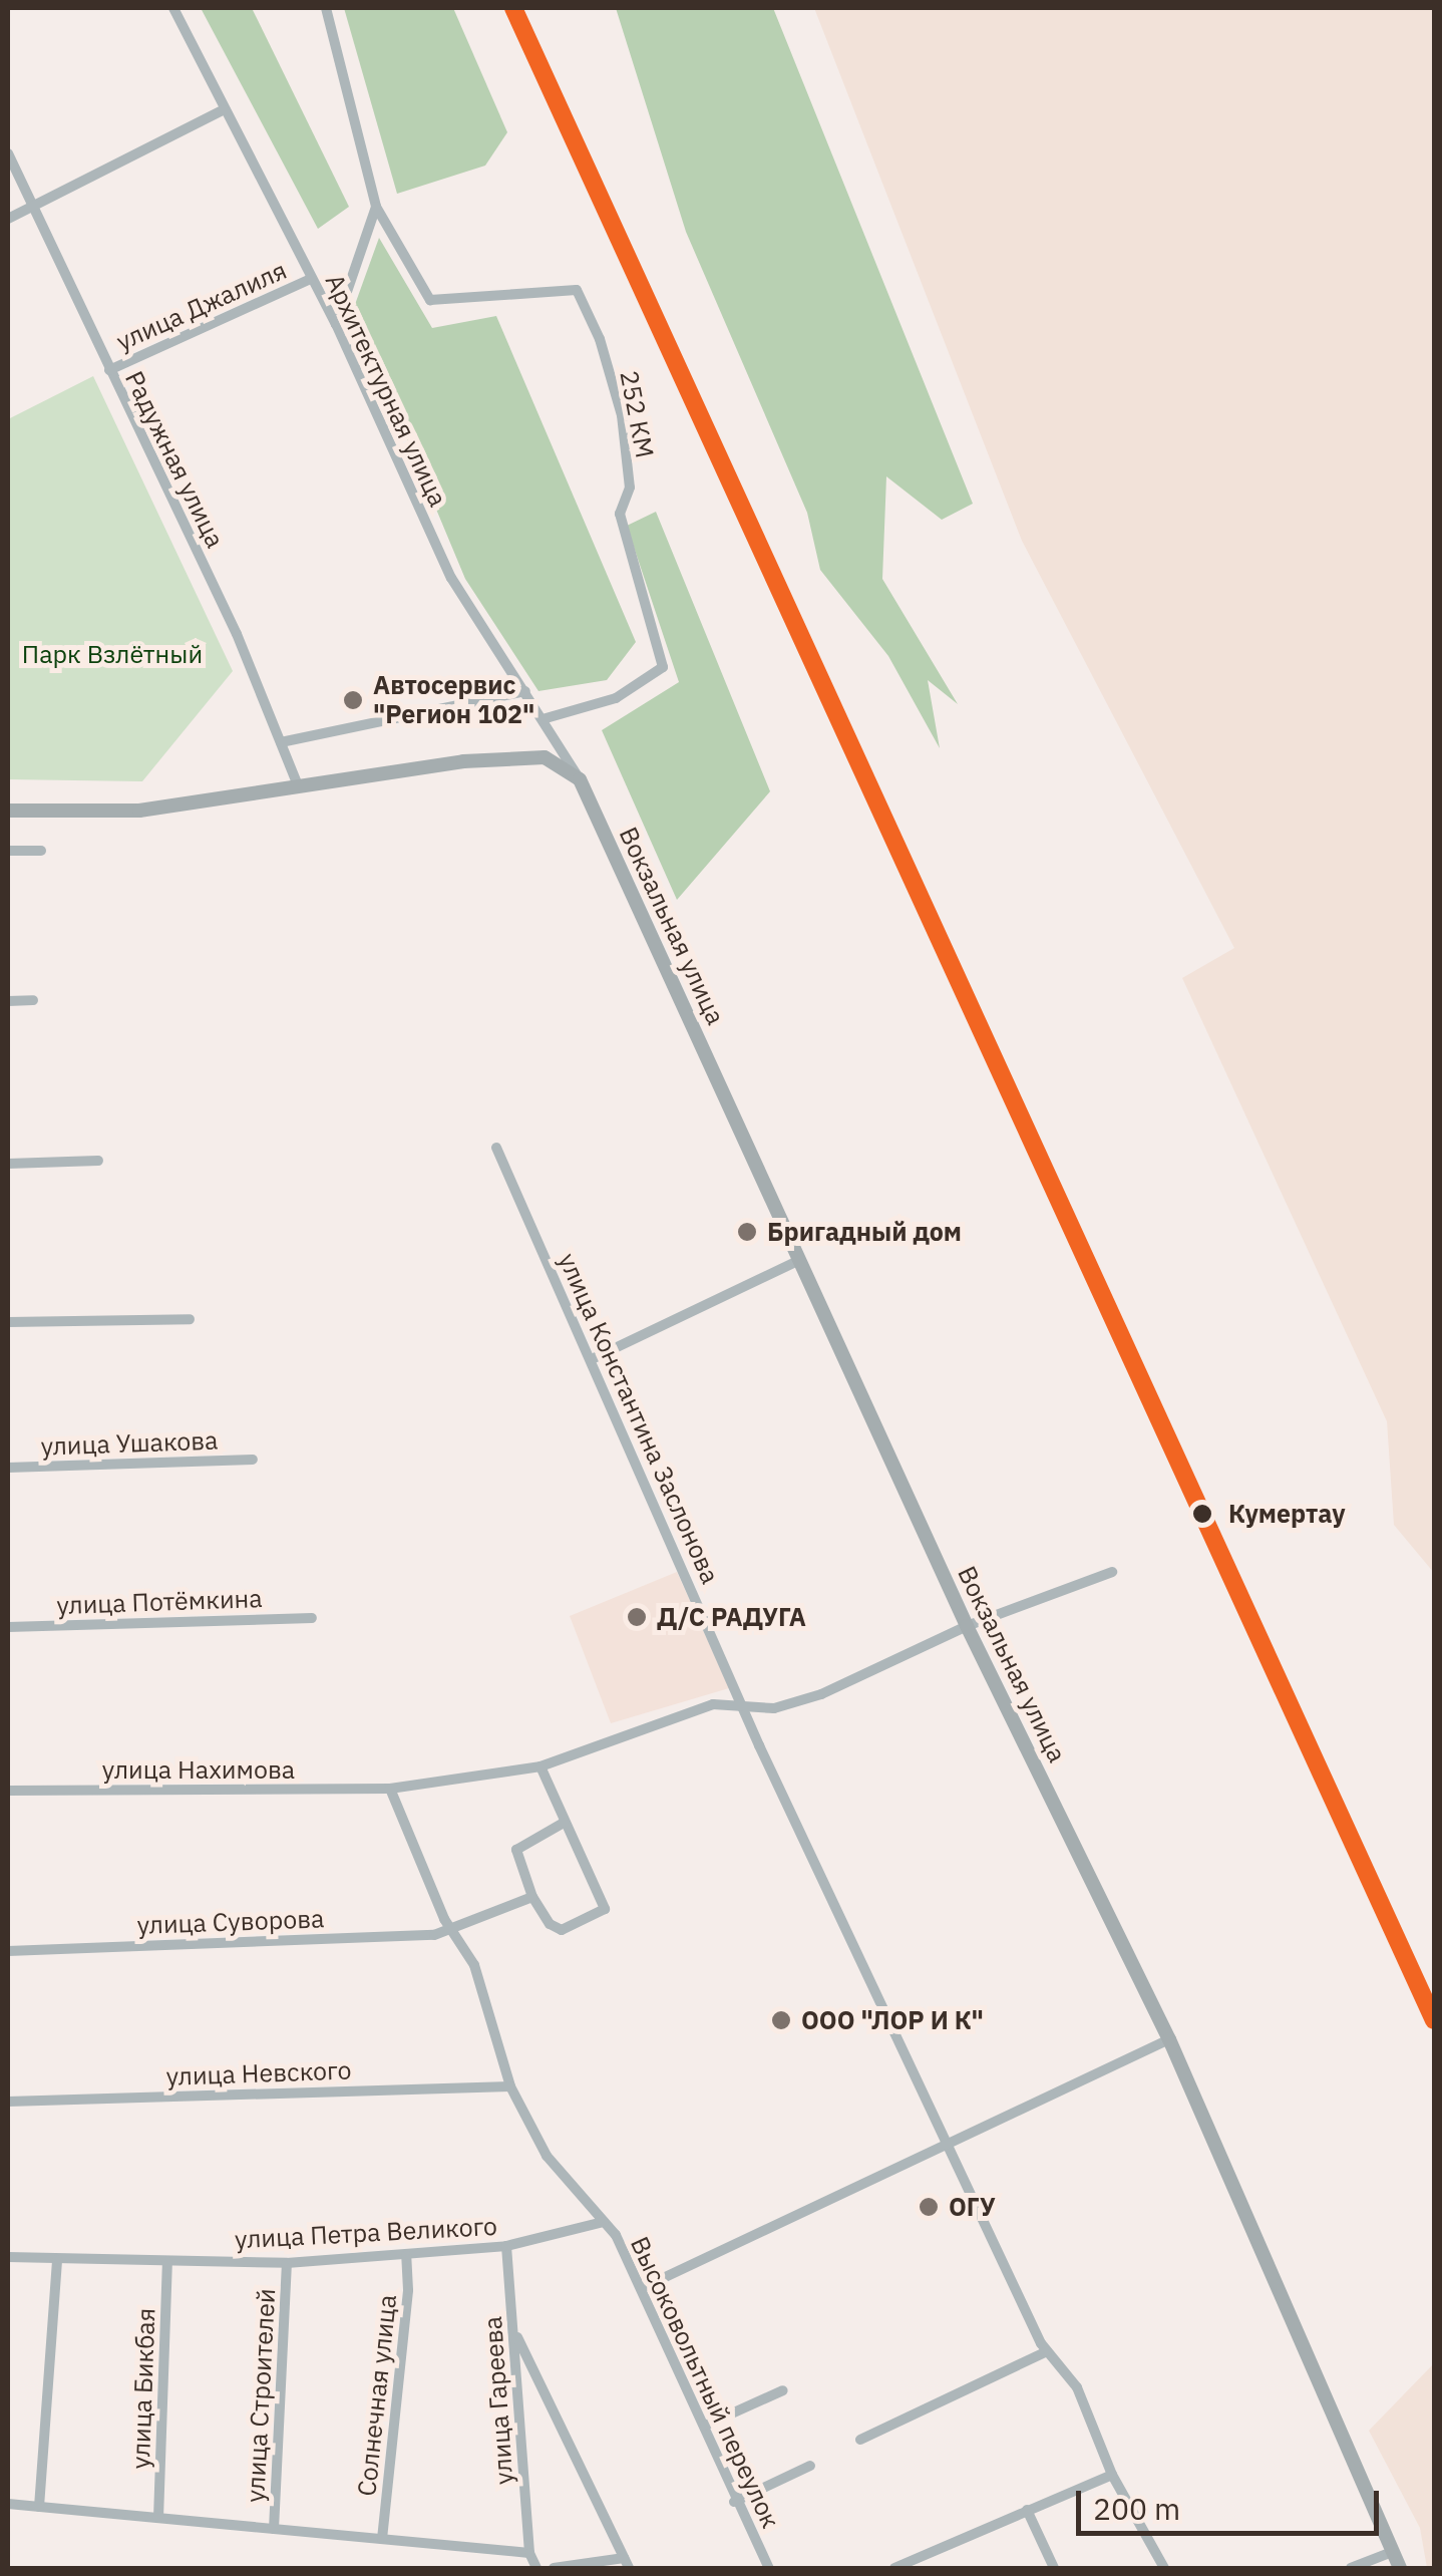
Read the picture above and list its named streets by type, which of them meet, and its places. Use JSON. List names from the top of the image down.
{
  "streets": {
    "main road": ["Вокзальная улица"],
    "street": [
      "улица Джалиля",
      "Архитектурная улица",
      "252 КМ",
      "Радужная улица",
      "улица Константина Заслонова",
      "улица Ушакова",
      "улица Потёмкина",
      "улица Нахимова",
      "улица Суворова",
      "улица Невского",
      "улица Петра Великого",
      "Высоковольтный переулок",
      "улица Бикбая",
      "улица Строителей",
      "Солнечная улица",
      "улица Гареева"
    ]
  },
  "crossings": [
    ["улица Джалиля", "Архитектурная улица"],
    ["улица Джалиля", "Радужная улица"],
    ["Архитектурная улица", "252 КМ"],
    ["Архитектурная улица", "Вокзальная улица"],
    ["Вокзальная улица", "улица Нахимова"],
    ["улица Константина Заслонова", "улица Нахимова"],
    ["улица Нахимова", "Высоковольтный переулок"],
    ["улица Суворова", "Высоковольтный переулок"],
    ["улица Невского", "Высоковольтный переулок"],
    ["улица Петра Великого", "Высоковольтный переулок"],
    ["улица Петра Великого", "улица Бикбая"],
    ["улица Петра Великого", "улица Строителей"],
    ["улица Петра Великого", "Солнечная улица"],
    ["улица Петра Великого", "улица Гареева"]
  ],
  "parks": ["Парк Взлётный"],
  "places": [
    "Автосервис \"Регион 102\"",
    "Бригадный дом",
    "Кумертау",
    "Д/С РАДУГА",
    "ООО \"ЛОР И К\"",
    "ОГУ"
  ],
  "scale_bar": "200 m"
}
